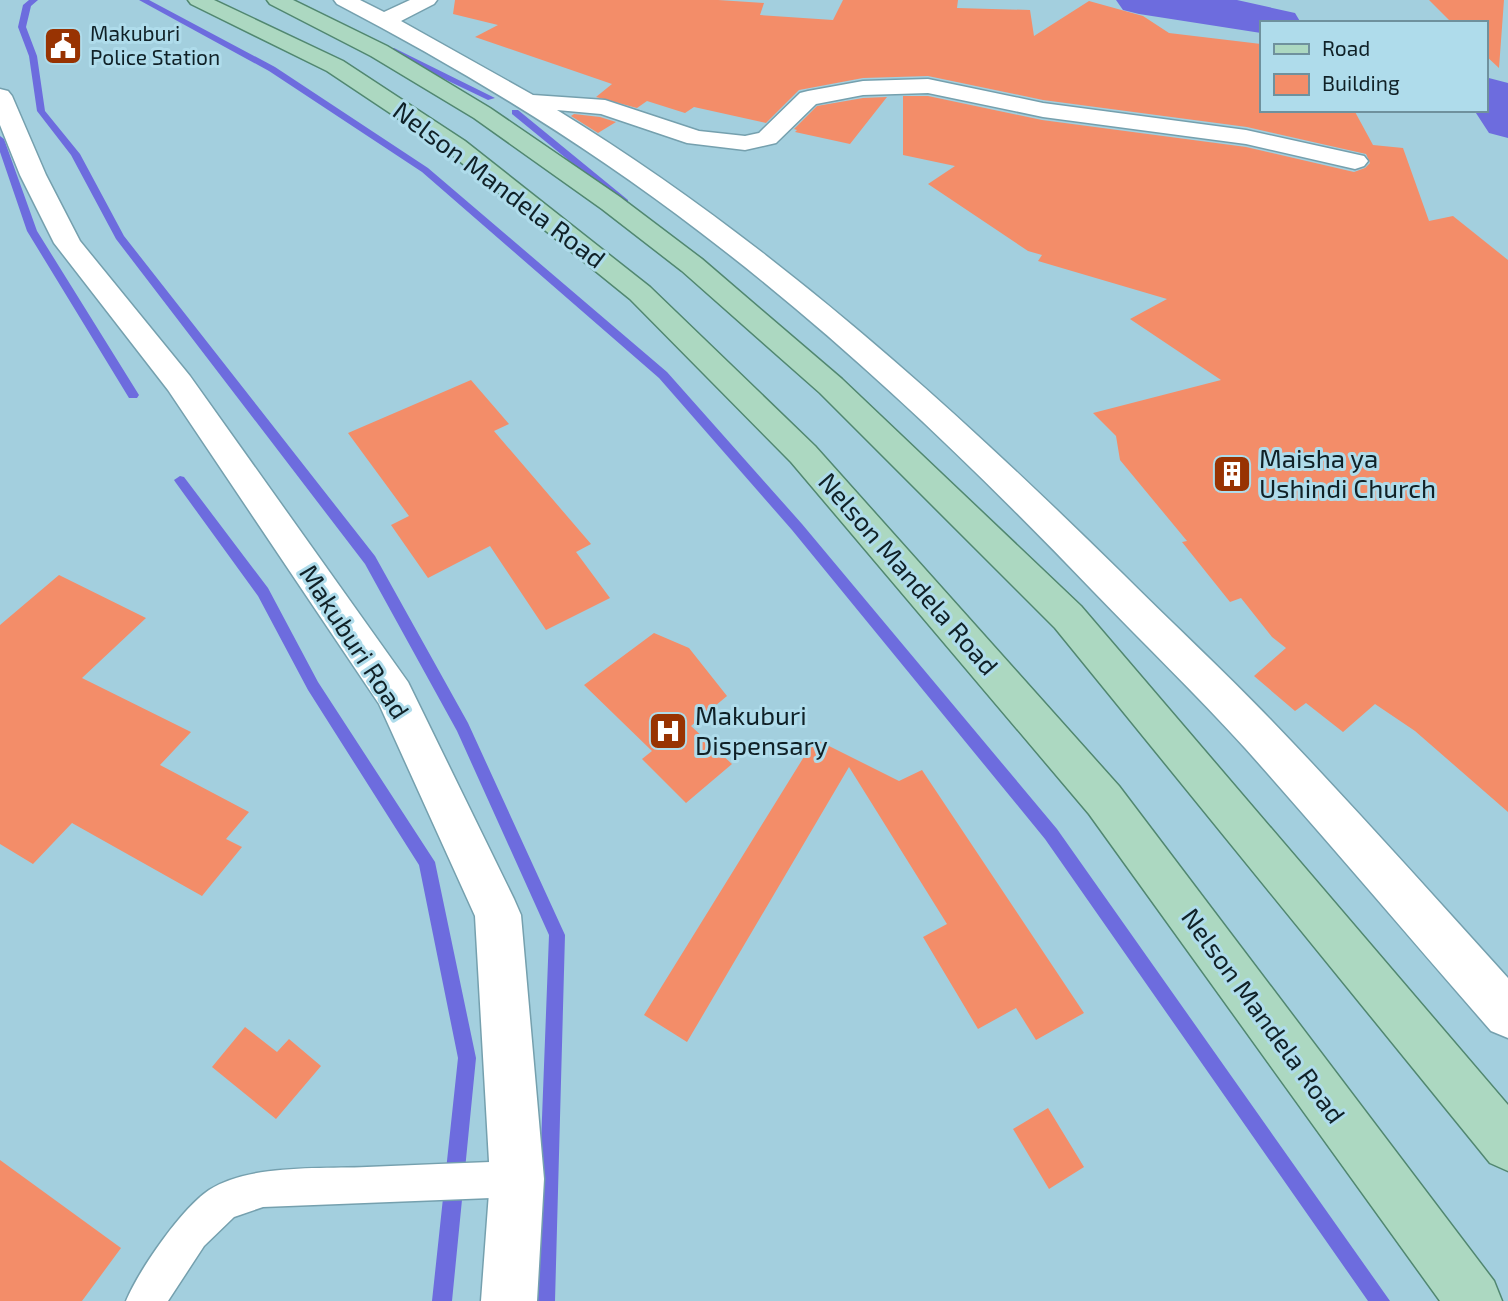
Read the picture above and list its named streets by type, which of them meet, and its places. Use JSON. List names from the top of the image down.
{
  "streets": {
    "main road": ["Nelson Mandela Road"],
    "street": ["Makuburi Road"]
  },
  "places": {
    "public building": ["Makuburi Police Station"],
    "building": ["Maisha ya Ushindi Church"],
    "hospital": ["Makuburi Dispensary"]
  },
  "legend": ["Road", "Building"]
}
